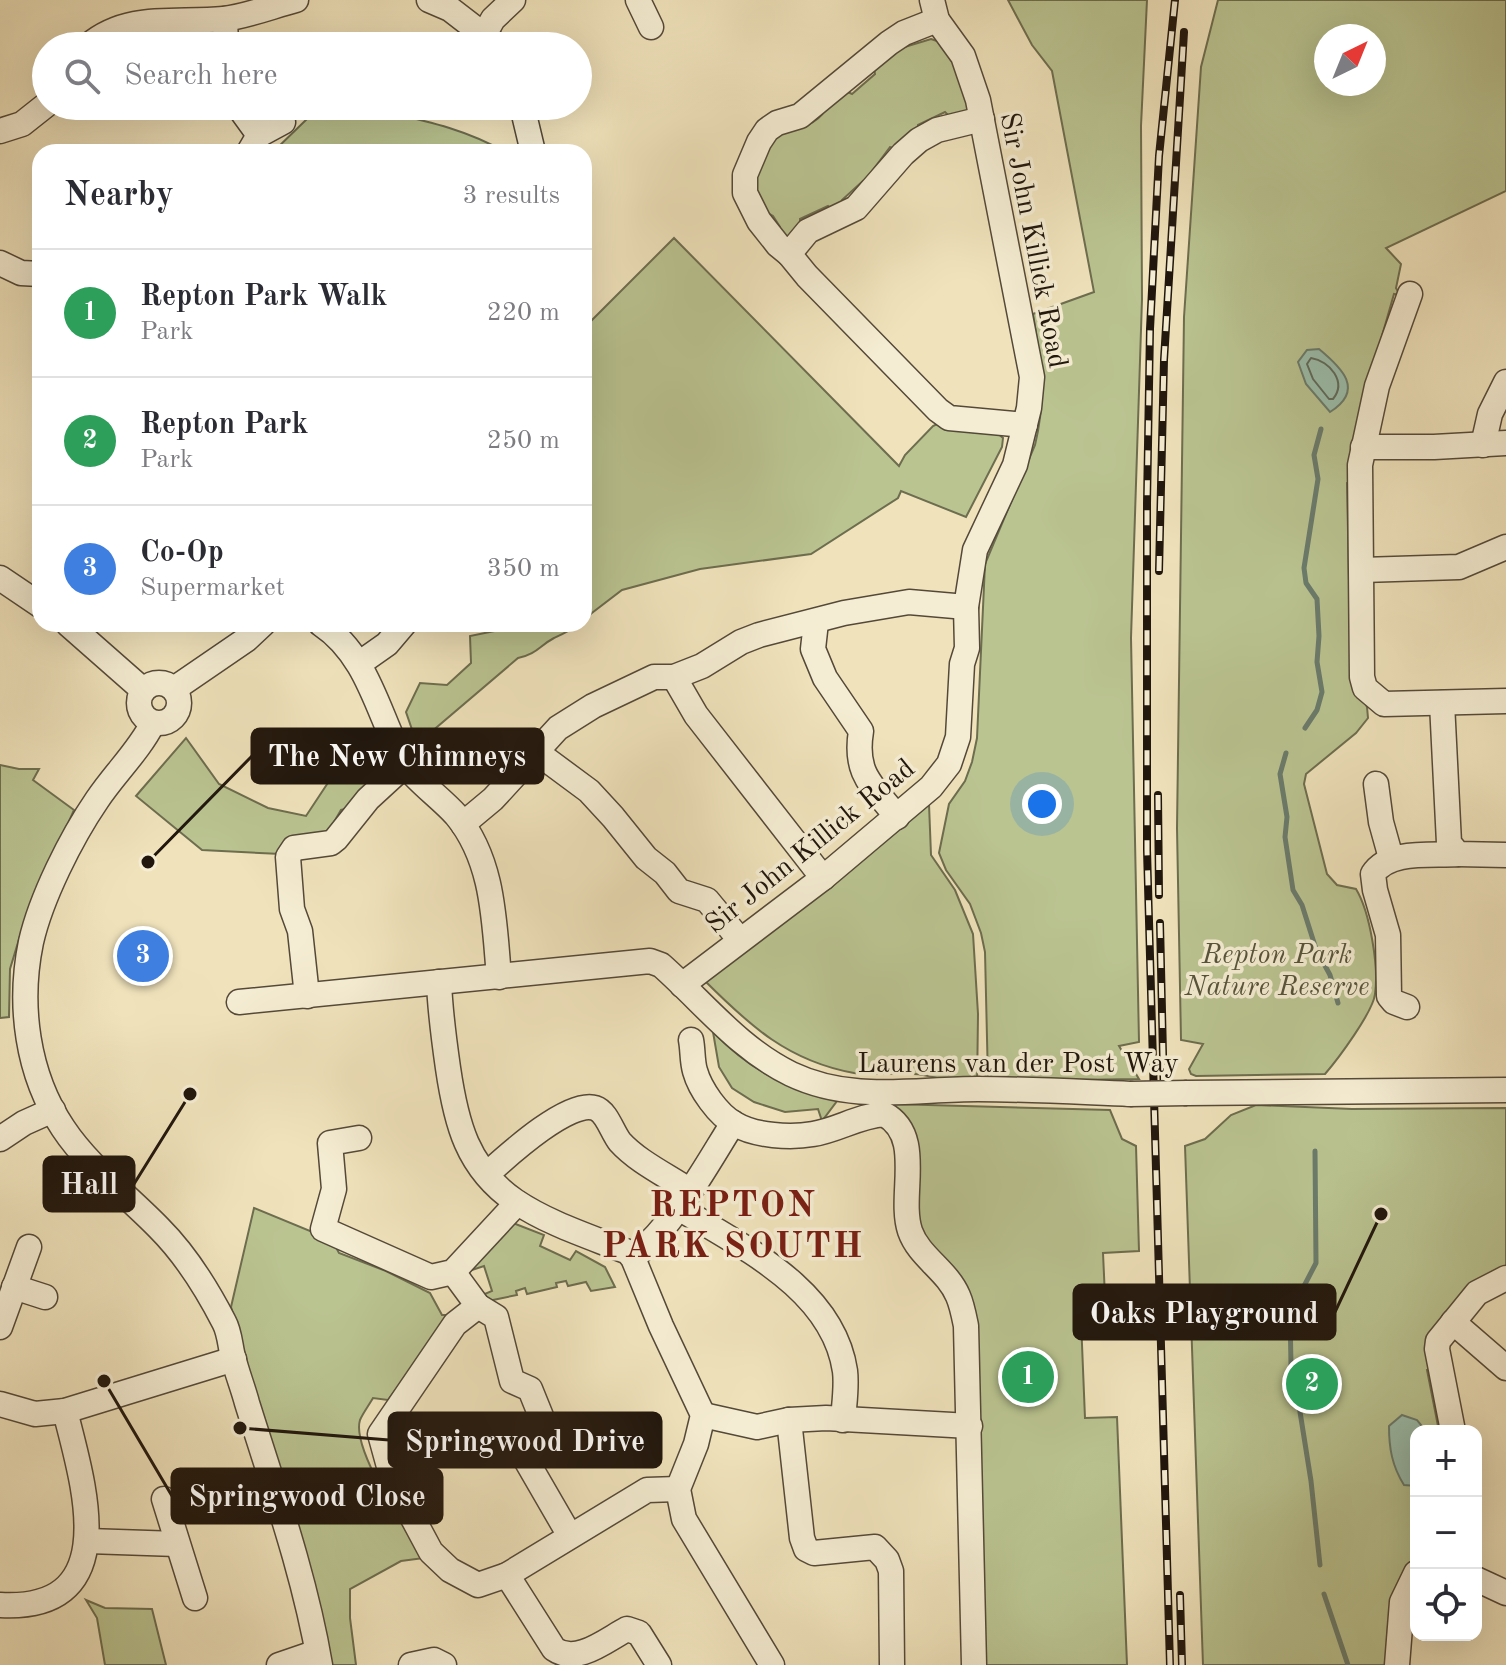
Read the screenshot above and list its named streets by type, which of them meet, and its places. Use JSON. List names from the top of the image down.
{
  "streets": {
    "street": ["Sir John Killick Road", "Laurens van der Post Way"]
  },
  "crossings": [
    ["Sir John Killick Road", "Laurens van der Post Way"]
  ],
  "districts": ["REPTON PARK SOUTH"],
  "parks": ["Repton Park Nature Reserve"],
  "places": [
    "The New Chimneys",
    "Hall",
    "Oaks Playground",
    "Springwood Close",
    "Springwood Drive"
  ],
  "north": "top right",
  "page": {
    "search": "Search here",
    "heading": ["Nearby", "3 results"],
    "list": [
      {
        "mark": "1",
        "name": "Repton Park Walk",
        "note": "Park",
        "value": "220 m"
      },
      {
        "mark": "2",
        "name": "Repton Park",
        "note": "Park",
        "value": "250 m"
      },
      {
        "mark": "3",
        "name": "Co-Op",
        "note": "Supermarket",
        "value": "350 m"
      }
    ],
    "pins": ["3", "1", "2"],
    "map_buttons": ["+", "−"]
  }
}
